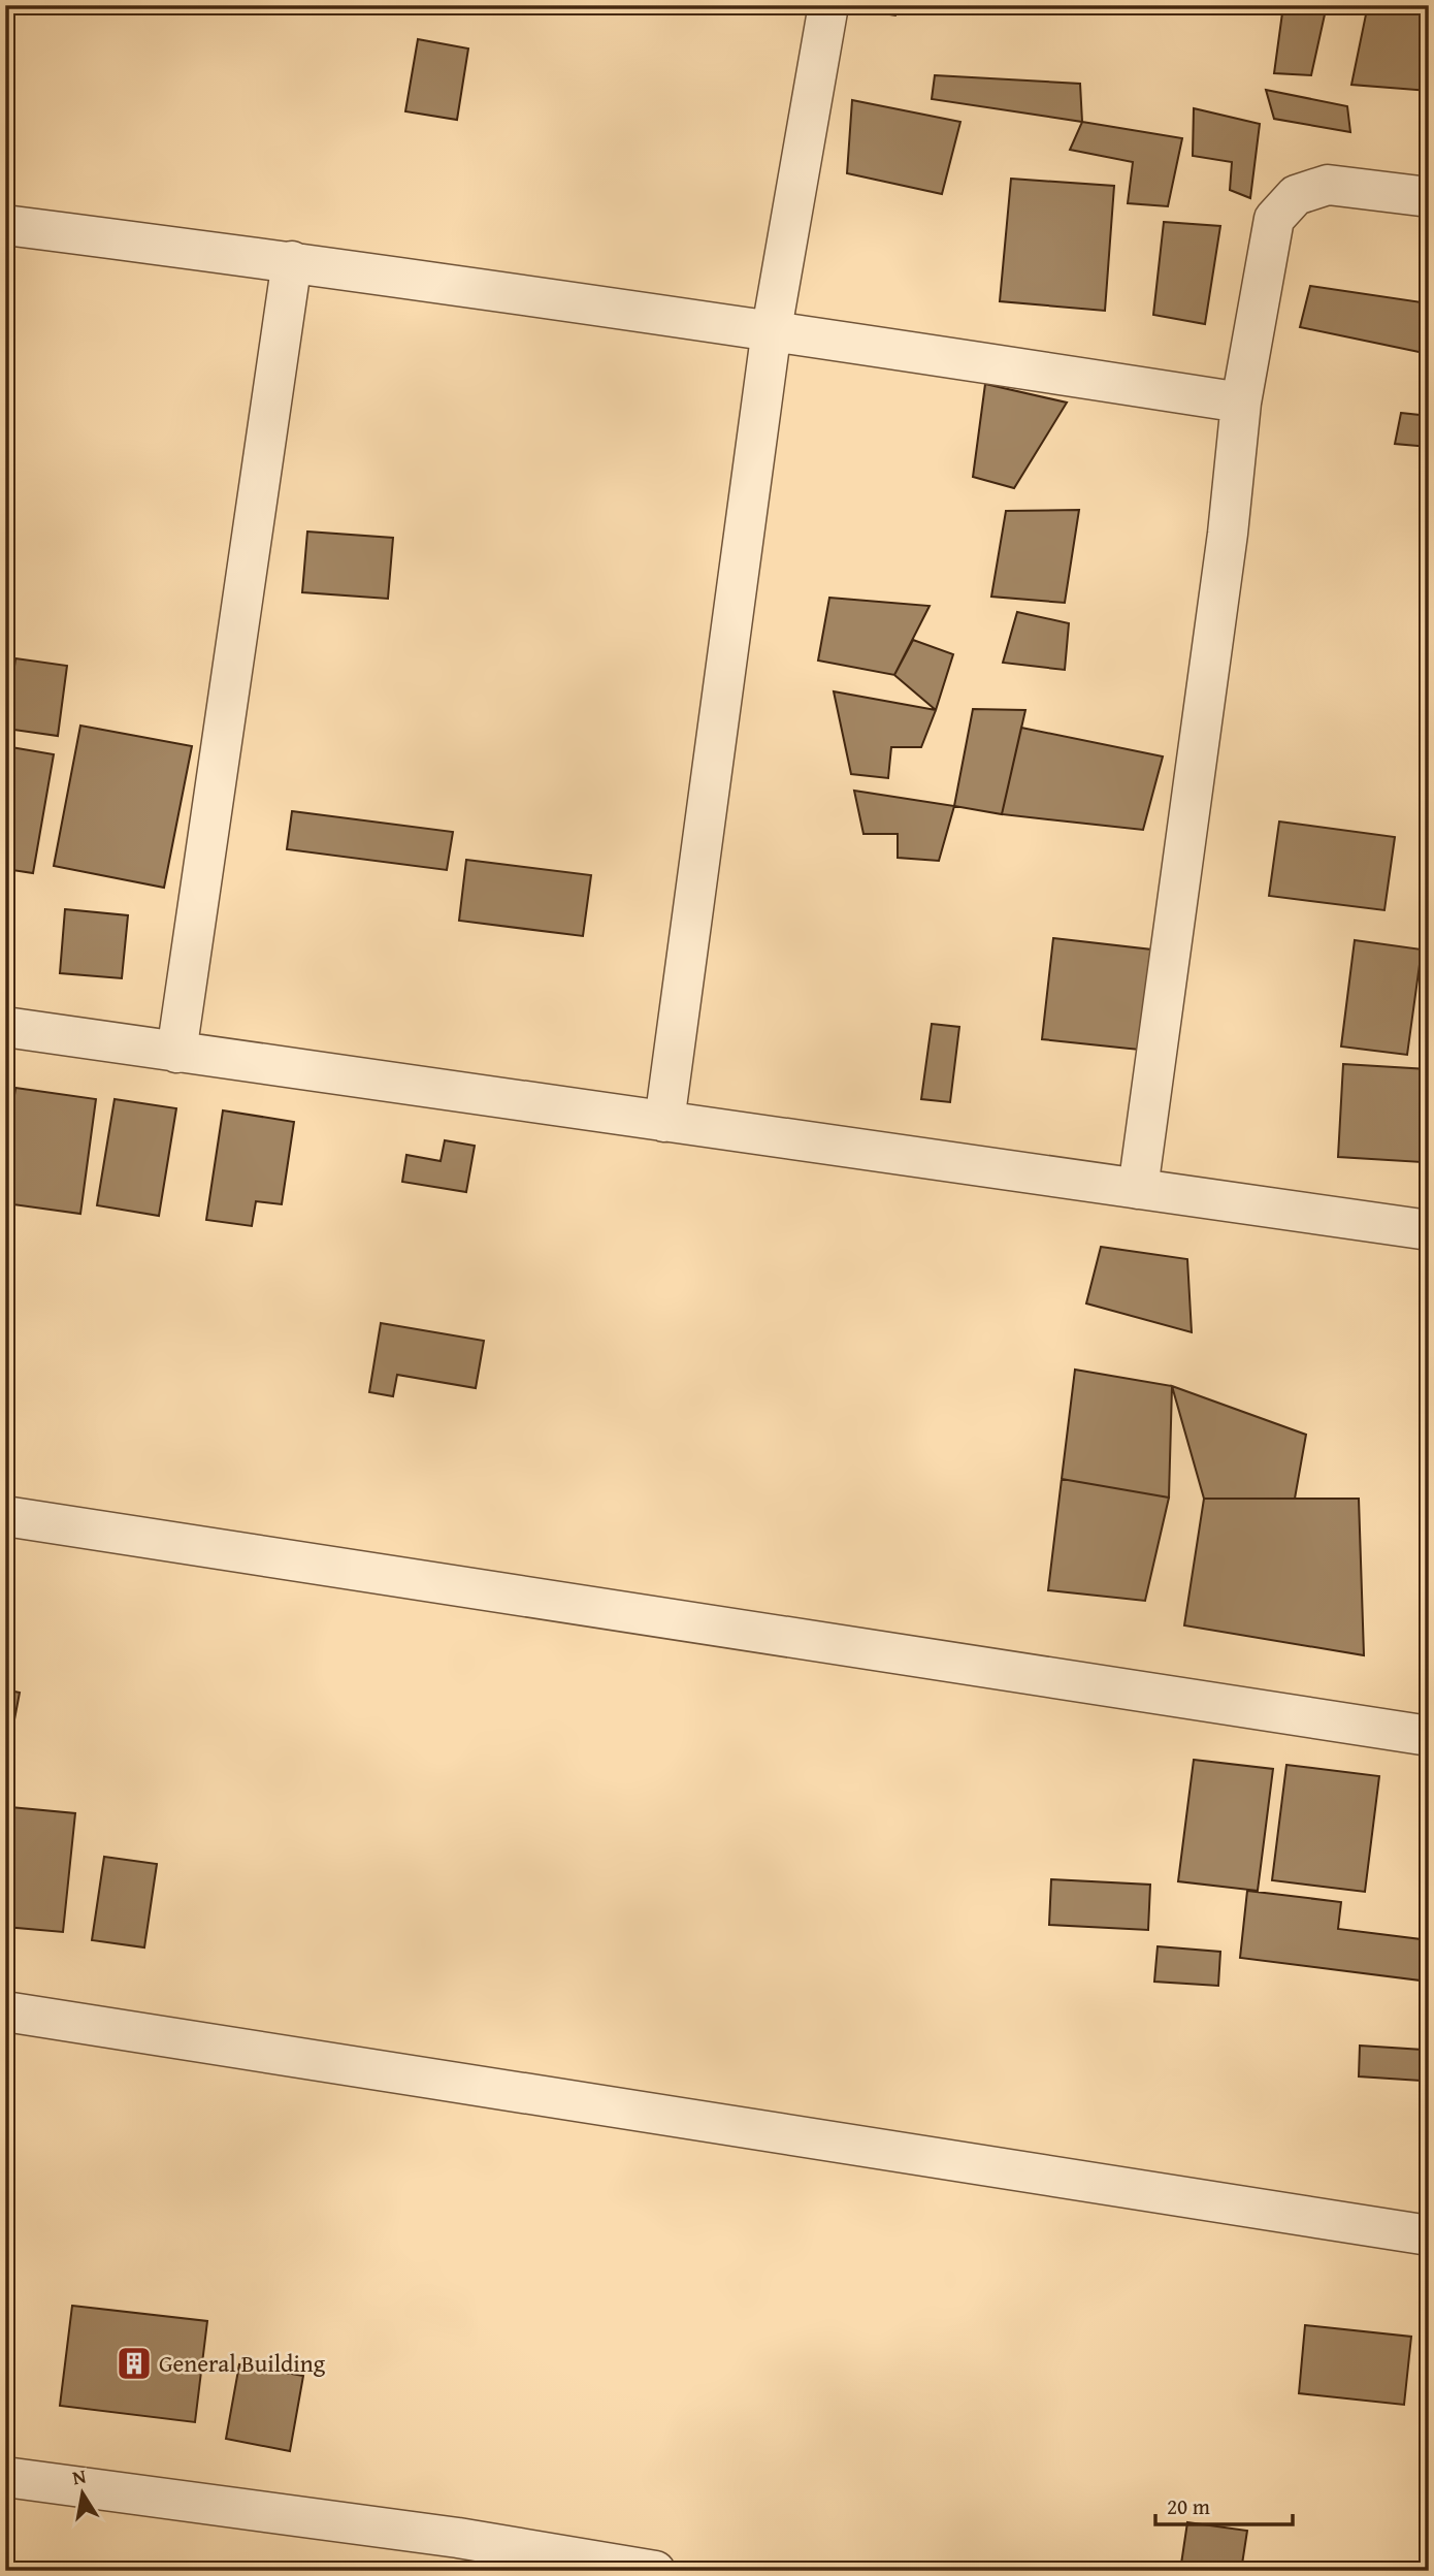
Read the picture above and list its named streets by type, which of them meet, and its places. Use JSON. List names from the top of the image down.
{
  "places": {
    "building": ["General Building"]
  },
  "scale_bar": "20 m",
  "north": "top"
}
